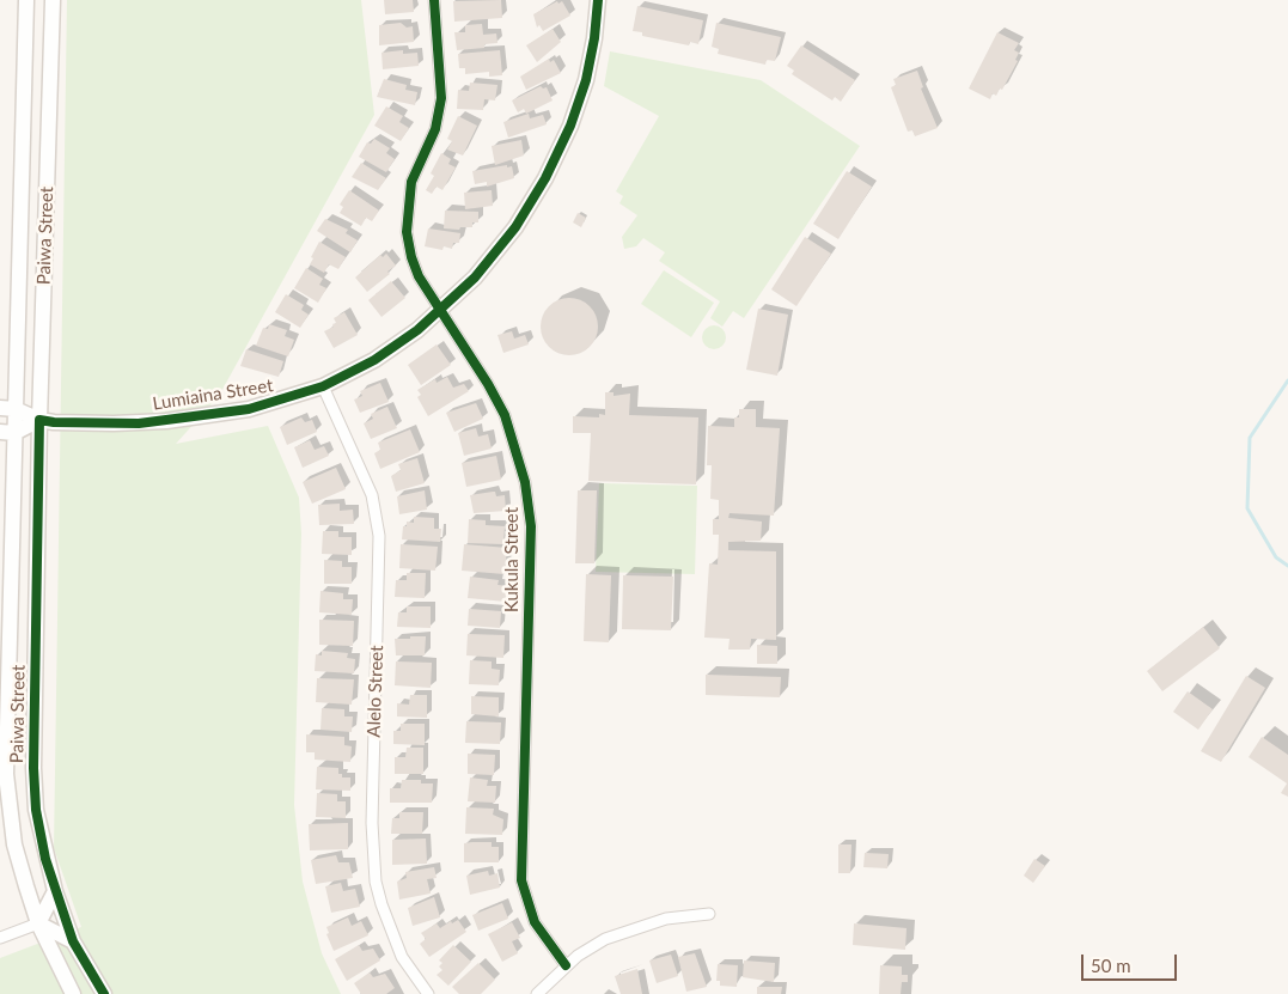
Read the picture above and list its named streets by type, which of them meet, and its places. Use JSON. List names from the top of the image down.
{
  "streets": {
    "street": [
      "Paiwa Street",
      "Lumiaina Street",
      "Kukula Street",
      "Alelo Street"
    ]
  },
  "crossings": [
    ["Paiwa Street", "Lumiaina Street"],
    ["Lumiaina Street", "Kukula Street"],
    ["Lumiaina Street", "Alelo Street"]
  ],
  "scale_bar": "50 m"
}
